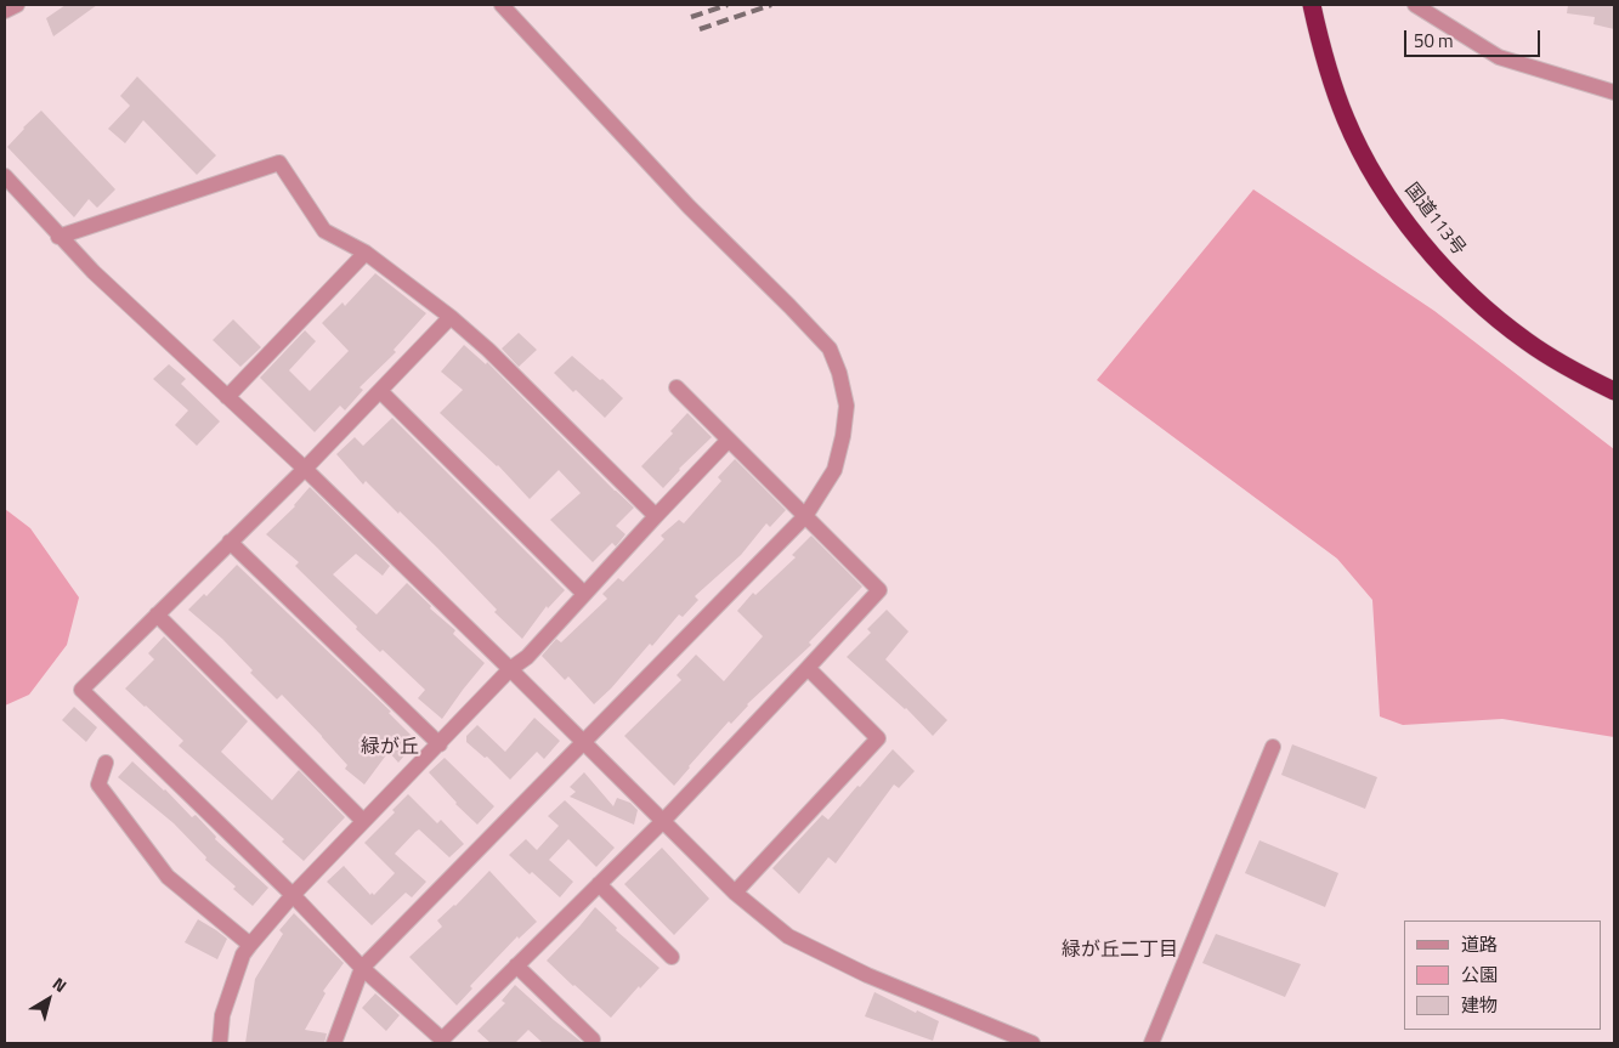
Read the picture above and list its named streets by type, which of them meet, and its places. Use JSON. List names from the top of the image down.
{
  "streets": {
    "highway": ["国道113号"]
  },
  "districts": ["緑が丘", "緑が丘二丁目"],
  "legend": ["道路", "公園", "建物"],
  "scale_bar": "50 m",
  "north": "top right"
}
